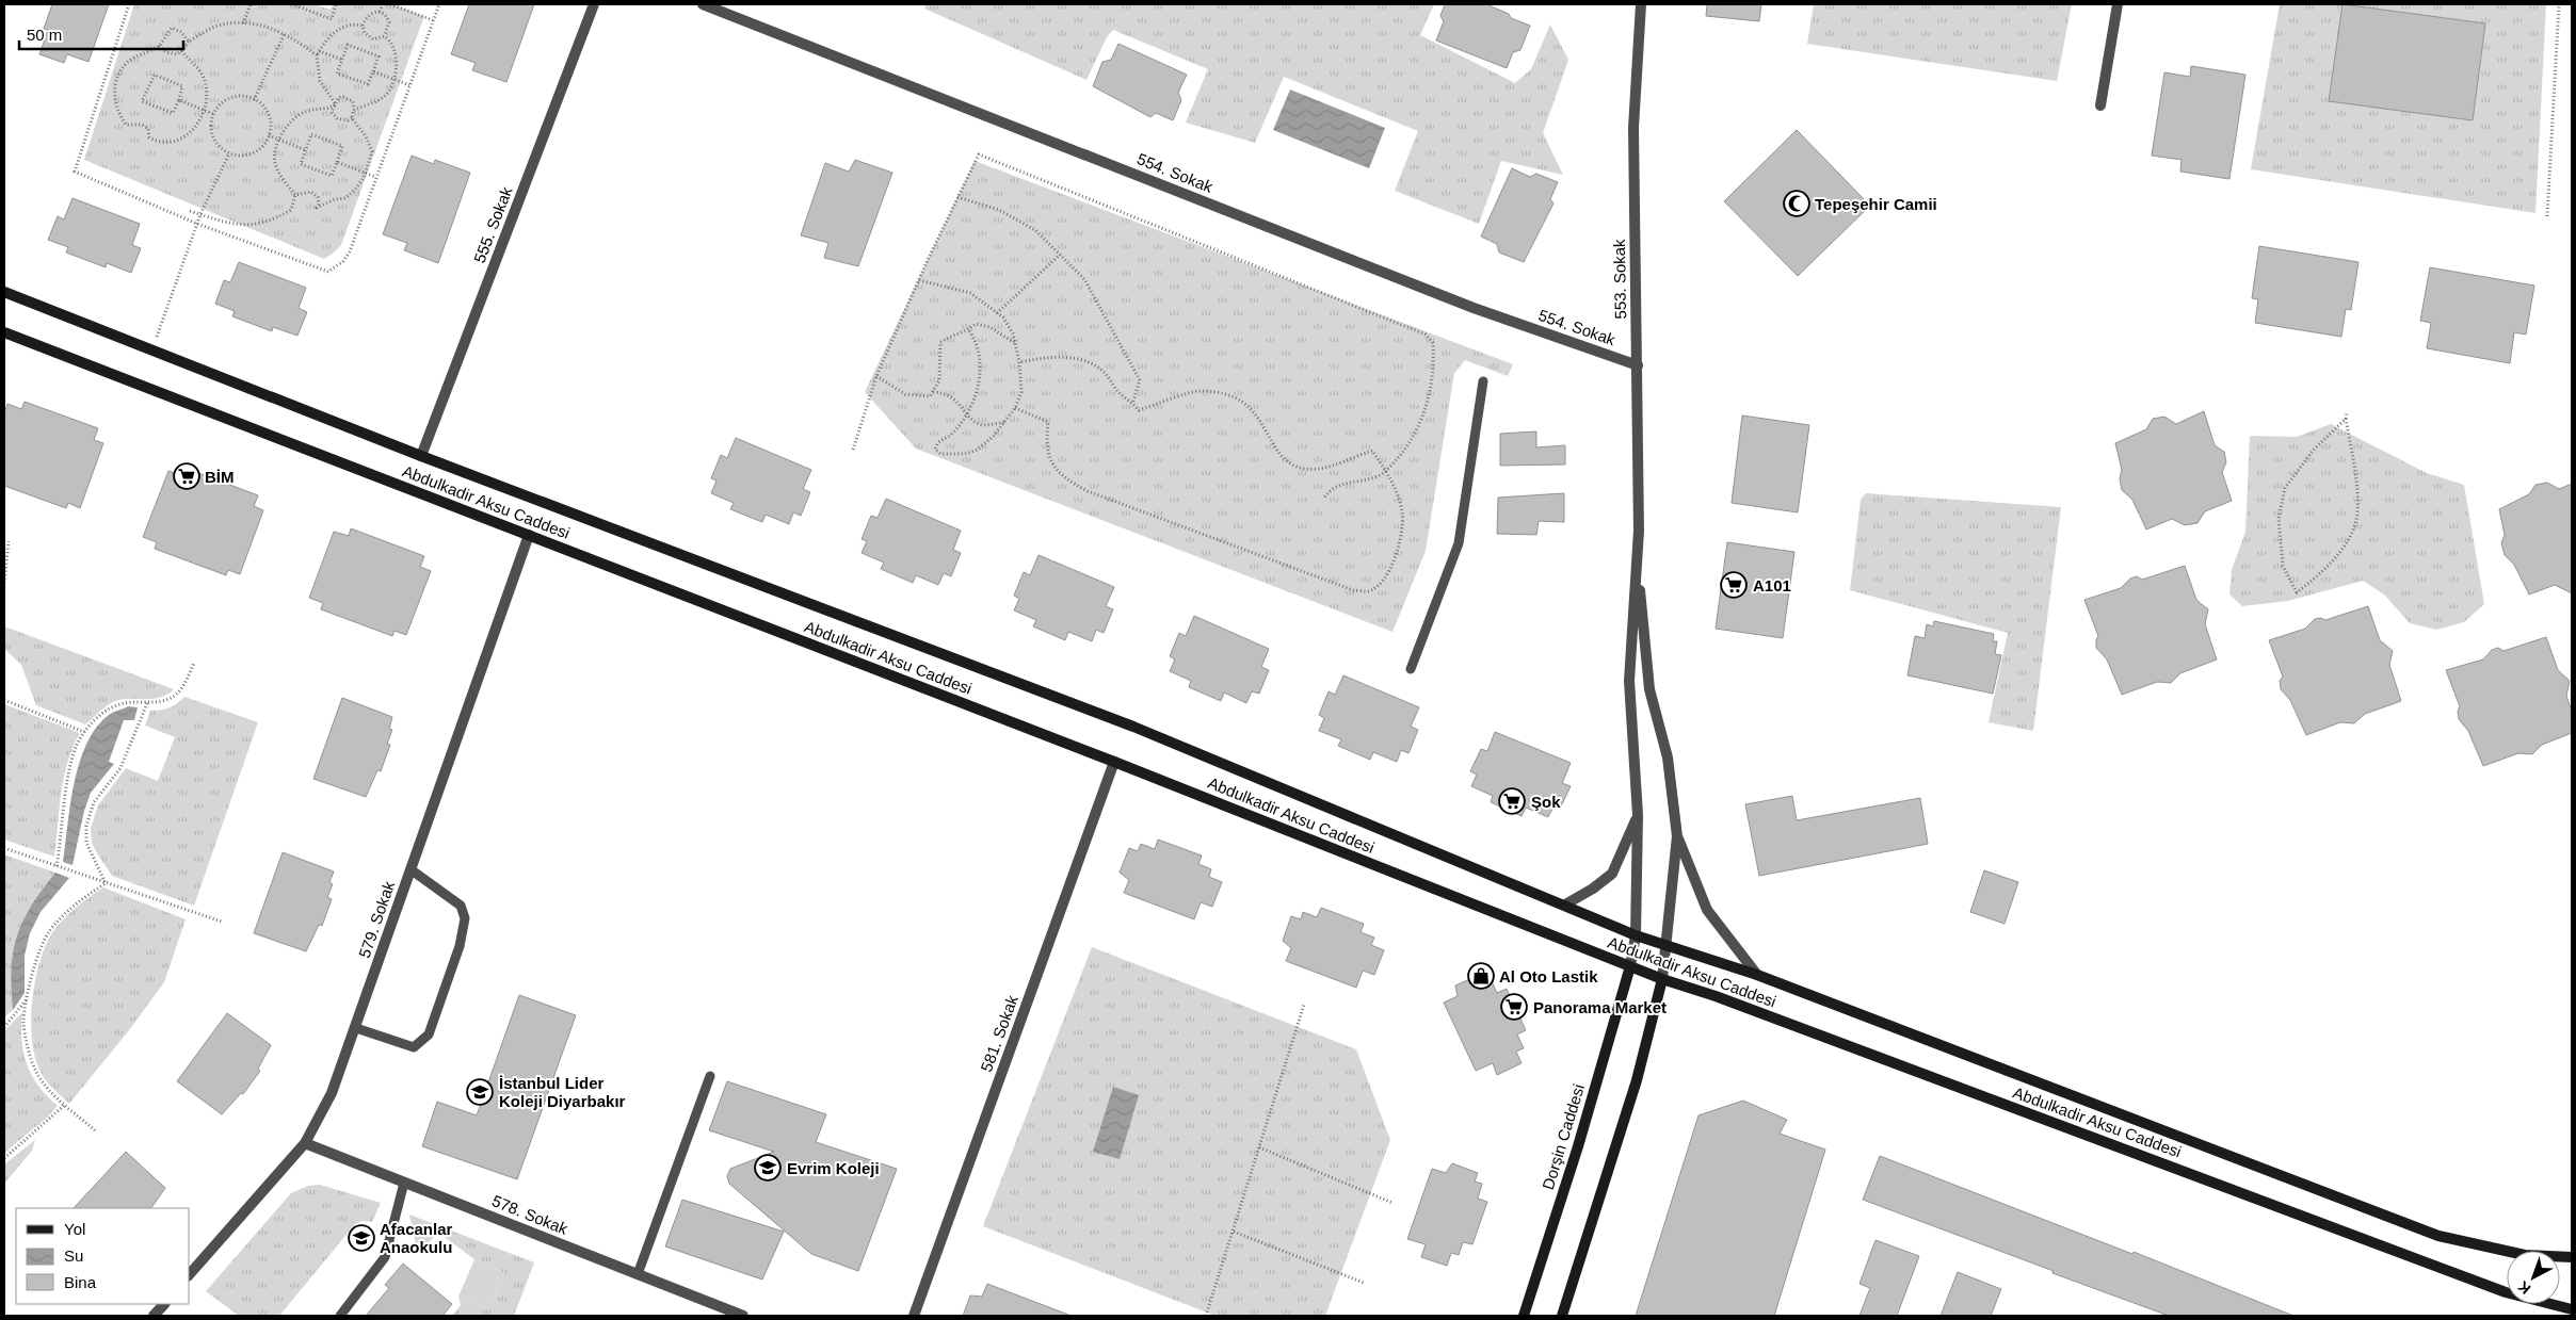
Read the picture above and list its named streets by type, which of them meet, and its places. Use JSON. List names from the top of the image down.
{
  "streets": {
    "main road": ["Abdulkadir Aksu Caddesi", "Dorşin Caddesi"],
    "street": [
      "554. Sokak",
      "555. Sokak",
      "553. Sokak",
      "579. Sokak",
      "581. Sokak",
      "578. Sokak"
    ]
  },
  "crossings": [
    ["554. Sokak", "553. Sokak"],
    ["555. Sokak", "Abdulkadir Aksu Caddesi"],
    ["Abdulkadir Aksu Caddesi", "579. Sokak"],
    ["Abdulkadir Aksu Caddesi", "581. Sokak"],
    ["Abdulkadir Aksu Caddesi", "Dorşin Caddesi"],
    ["579. Sokak", "578. Sokak"]
  ],
  "places": {
    "mosque": ["Tepeşehir Camii"],
    "supermarket": [
      "BİM",
      "A101",
      "Şok",
      "Panorama Market"
    ],
    "shop": ["Al Oto Lastik"],
    "school or university": ["İstanbul Lider Koleji Diyarbakır", "Evrim Koleji", "Afacanlar Anaokulu"]
  },
  "legend": ["Yol", "Su", "Bina"],
  "scale_bar": "50 m",
  "north": "bottom left"
}
